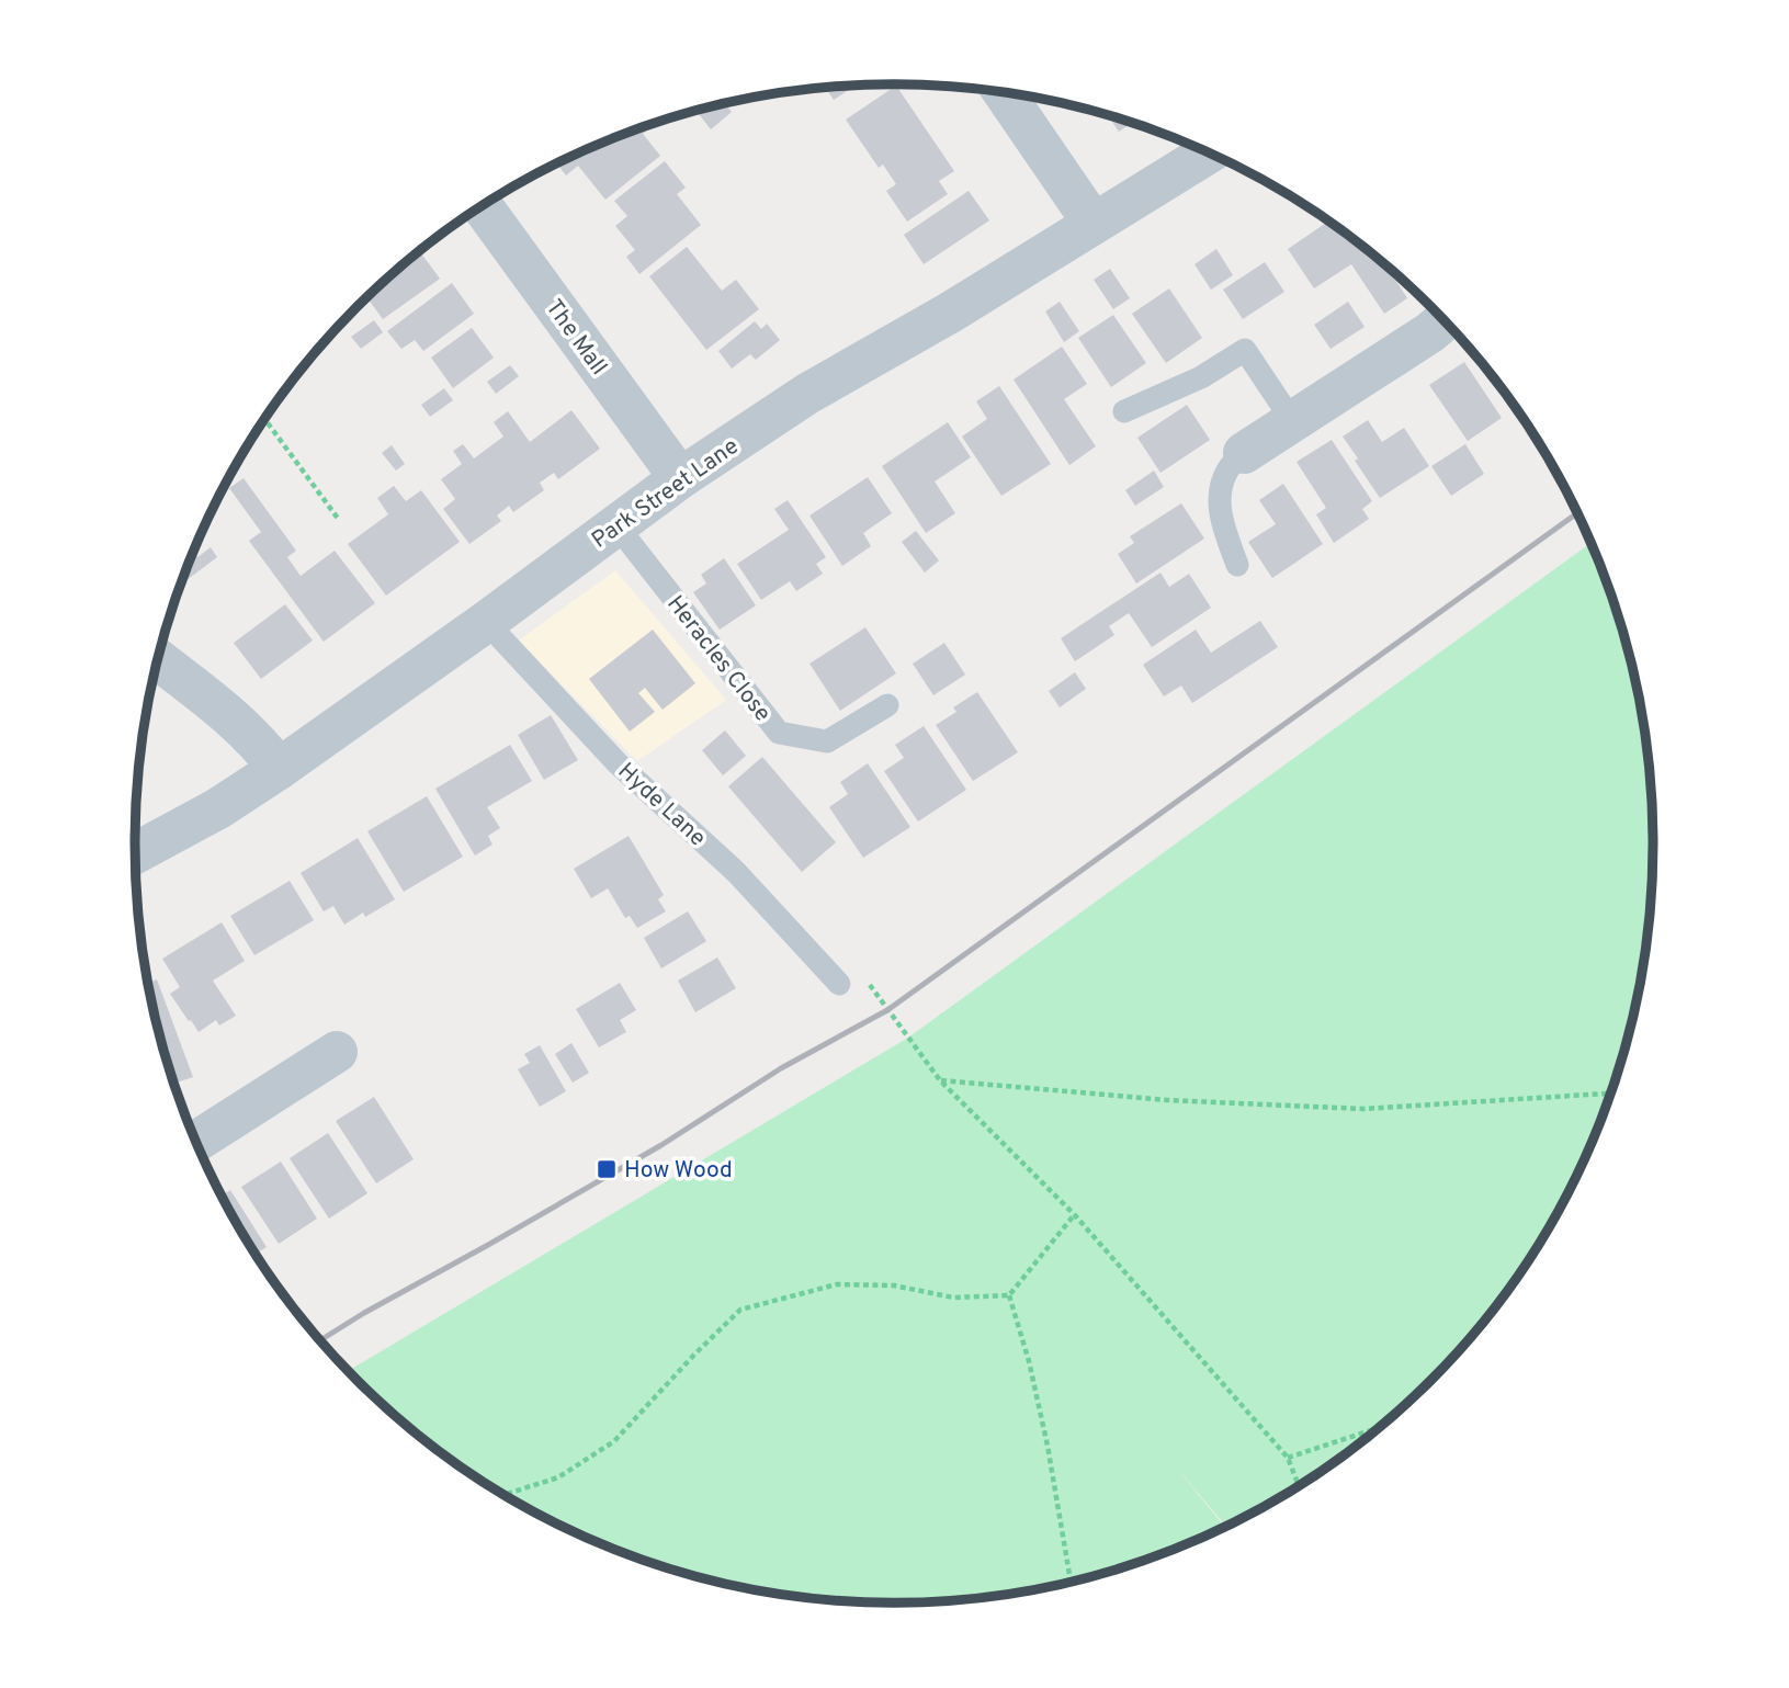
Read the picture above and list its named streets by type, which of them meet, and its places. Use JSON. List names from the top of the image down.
{
  "streets": {
    "street": ["The Mall", "Park Street Lane"],
    "lane": ["Heracles Close", "Hyde Lane"]
  },
  "crossings": [
    ["The Mall", "Park Street Lane"],
    ["Park Street Lane", "Heracles Close"],
    ["Park Street Lane", "Hyde Lane"]
  ],
  "places": {
    "transit": ["How Wood"]
  }
}
